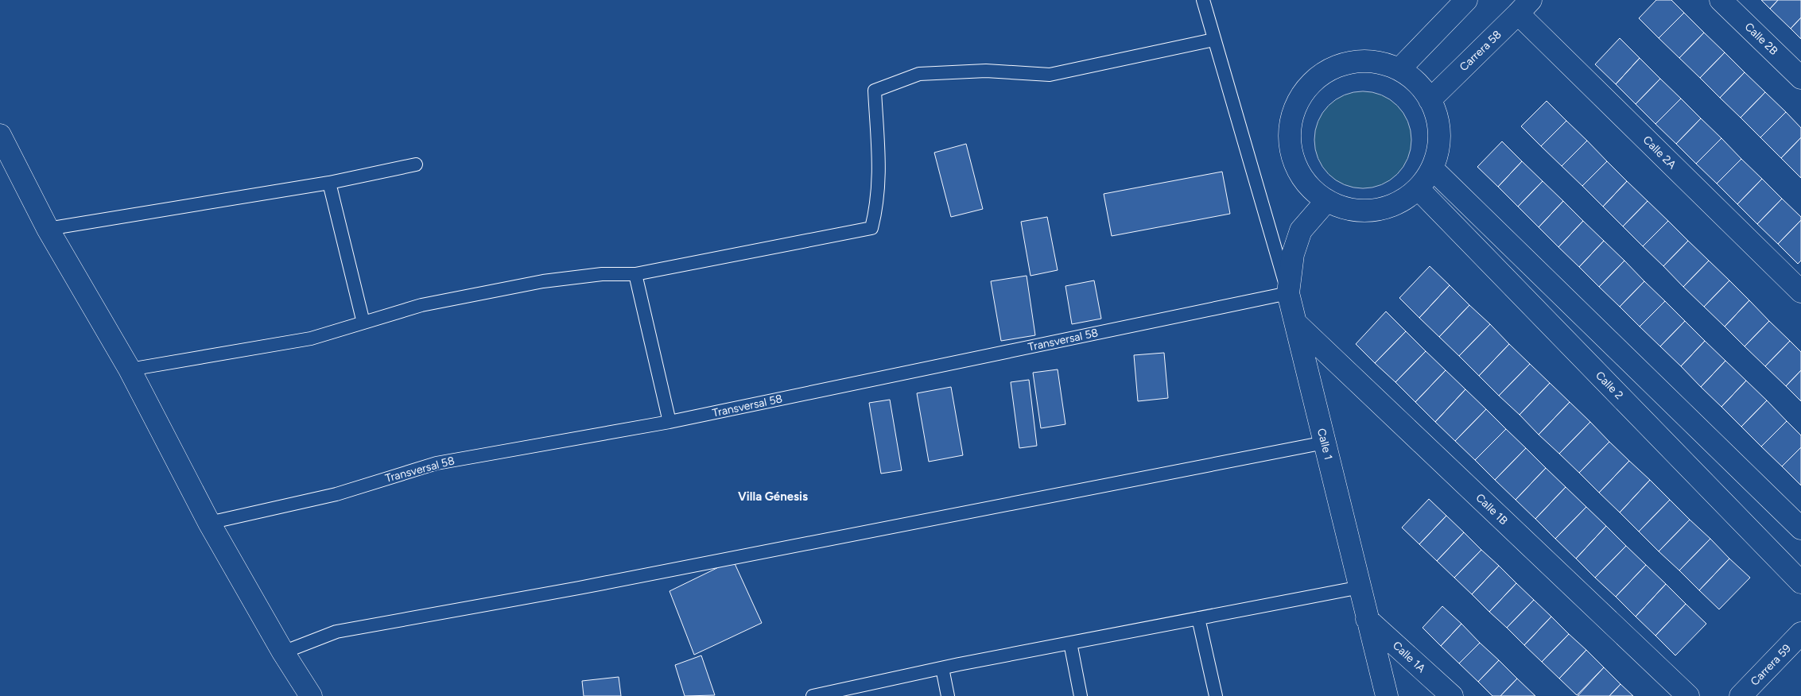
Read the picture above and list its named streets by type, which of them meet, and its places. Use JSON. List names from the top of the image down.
{
  "streets": {
    "street": [
      "Calle 2B",
      "Carrera 58",
      "Calle 2A",
      "Calle 2",
      "Calle 1",
      "Calle 1B",
      "Calle 1A",
      "Carrera 59"
    ],
    "lane": ["Transversal 58"]
  },
  "crossings": [
    ["Carrera 58", "Calle 2A"],
    ["Transversal 58", "Calle 1"],
    ["Calle 1", "Calle 1B"],
    ["Calle 1", "Calle 1A"]
  ],
  "districts": ["Villa Génesis"]
}
